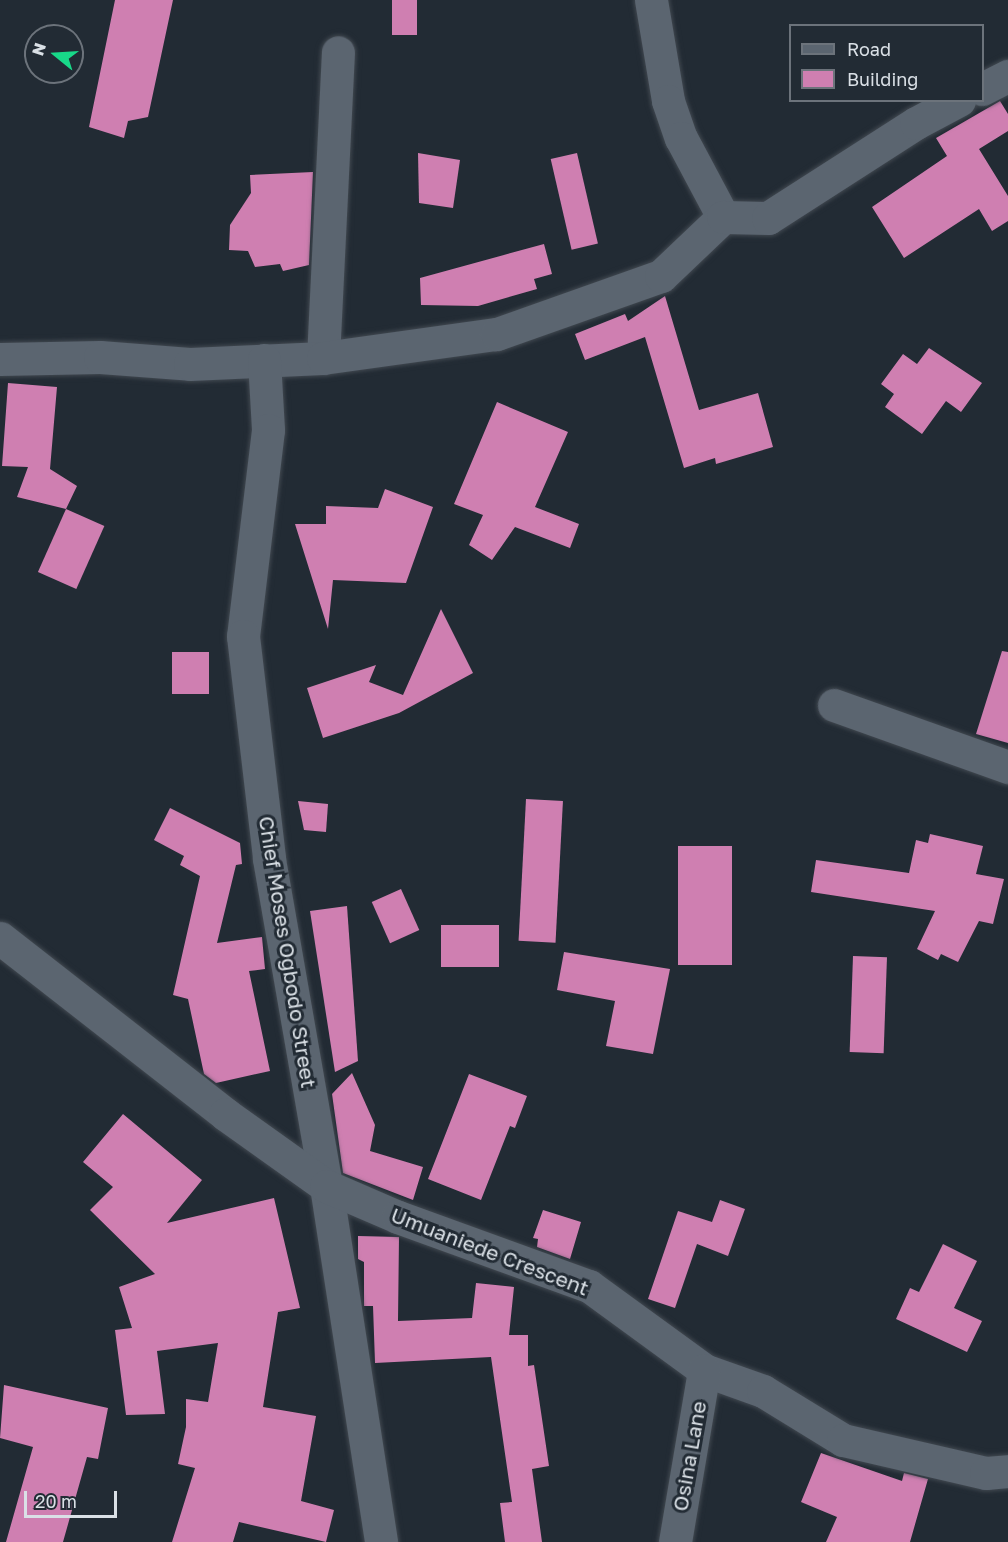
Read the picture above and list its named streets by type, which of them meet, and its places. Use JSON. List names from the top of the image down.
{
  "streets": {
    "street": ["Chief Moses Ogbodo Street", "Umuaniede Crescent", "Osina Lane"]
  },
  "crossings": [
    ["Chief Moses Ogbodo Street", "Umuaniede Crescent"],
    ["Umuaniede Crescent", "Osina Lane"]
  ],
  "legend": ["Road", "Building"],
  "scale_bar": "20 m",
  "north": "left"
}
